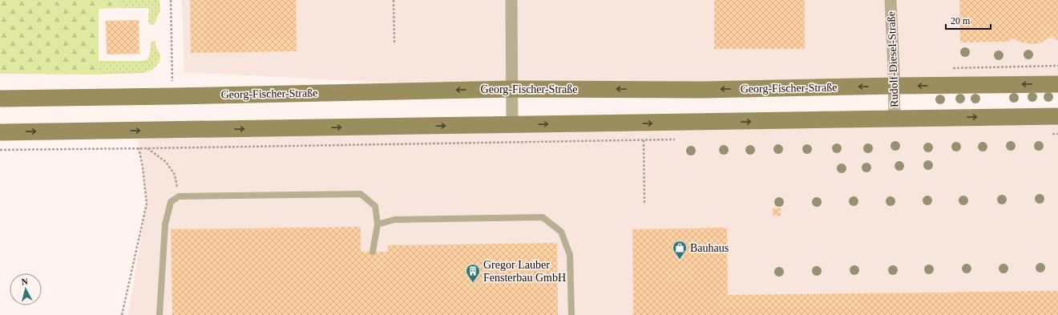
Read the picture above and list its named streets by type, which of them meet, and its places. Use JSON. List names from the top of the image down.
{
  "streets": {
    "main road": ["Georg-Fischer-Straße"],
    "street": ["Rudolf-Diesel-Straße"]
  },
  "crossings": [
    ["Rudolf-Diesel-Straße", "Georg-Fischer-Straße"]
  ],
  "places": {
    "shop": ["Bauhaus"],
    "building": ["Gregor Lauber Fensterbau GmbH"]
  },
  "scale_bar": "20 m",
  "north": "top"
}
